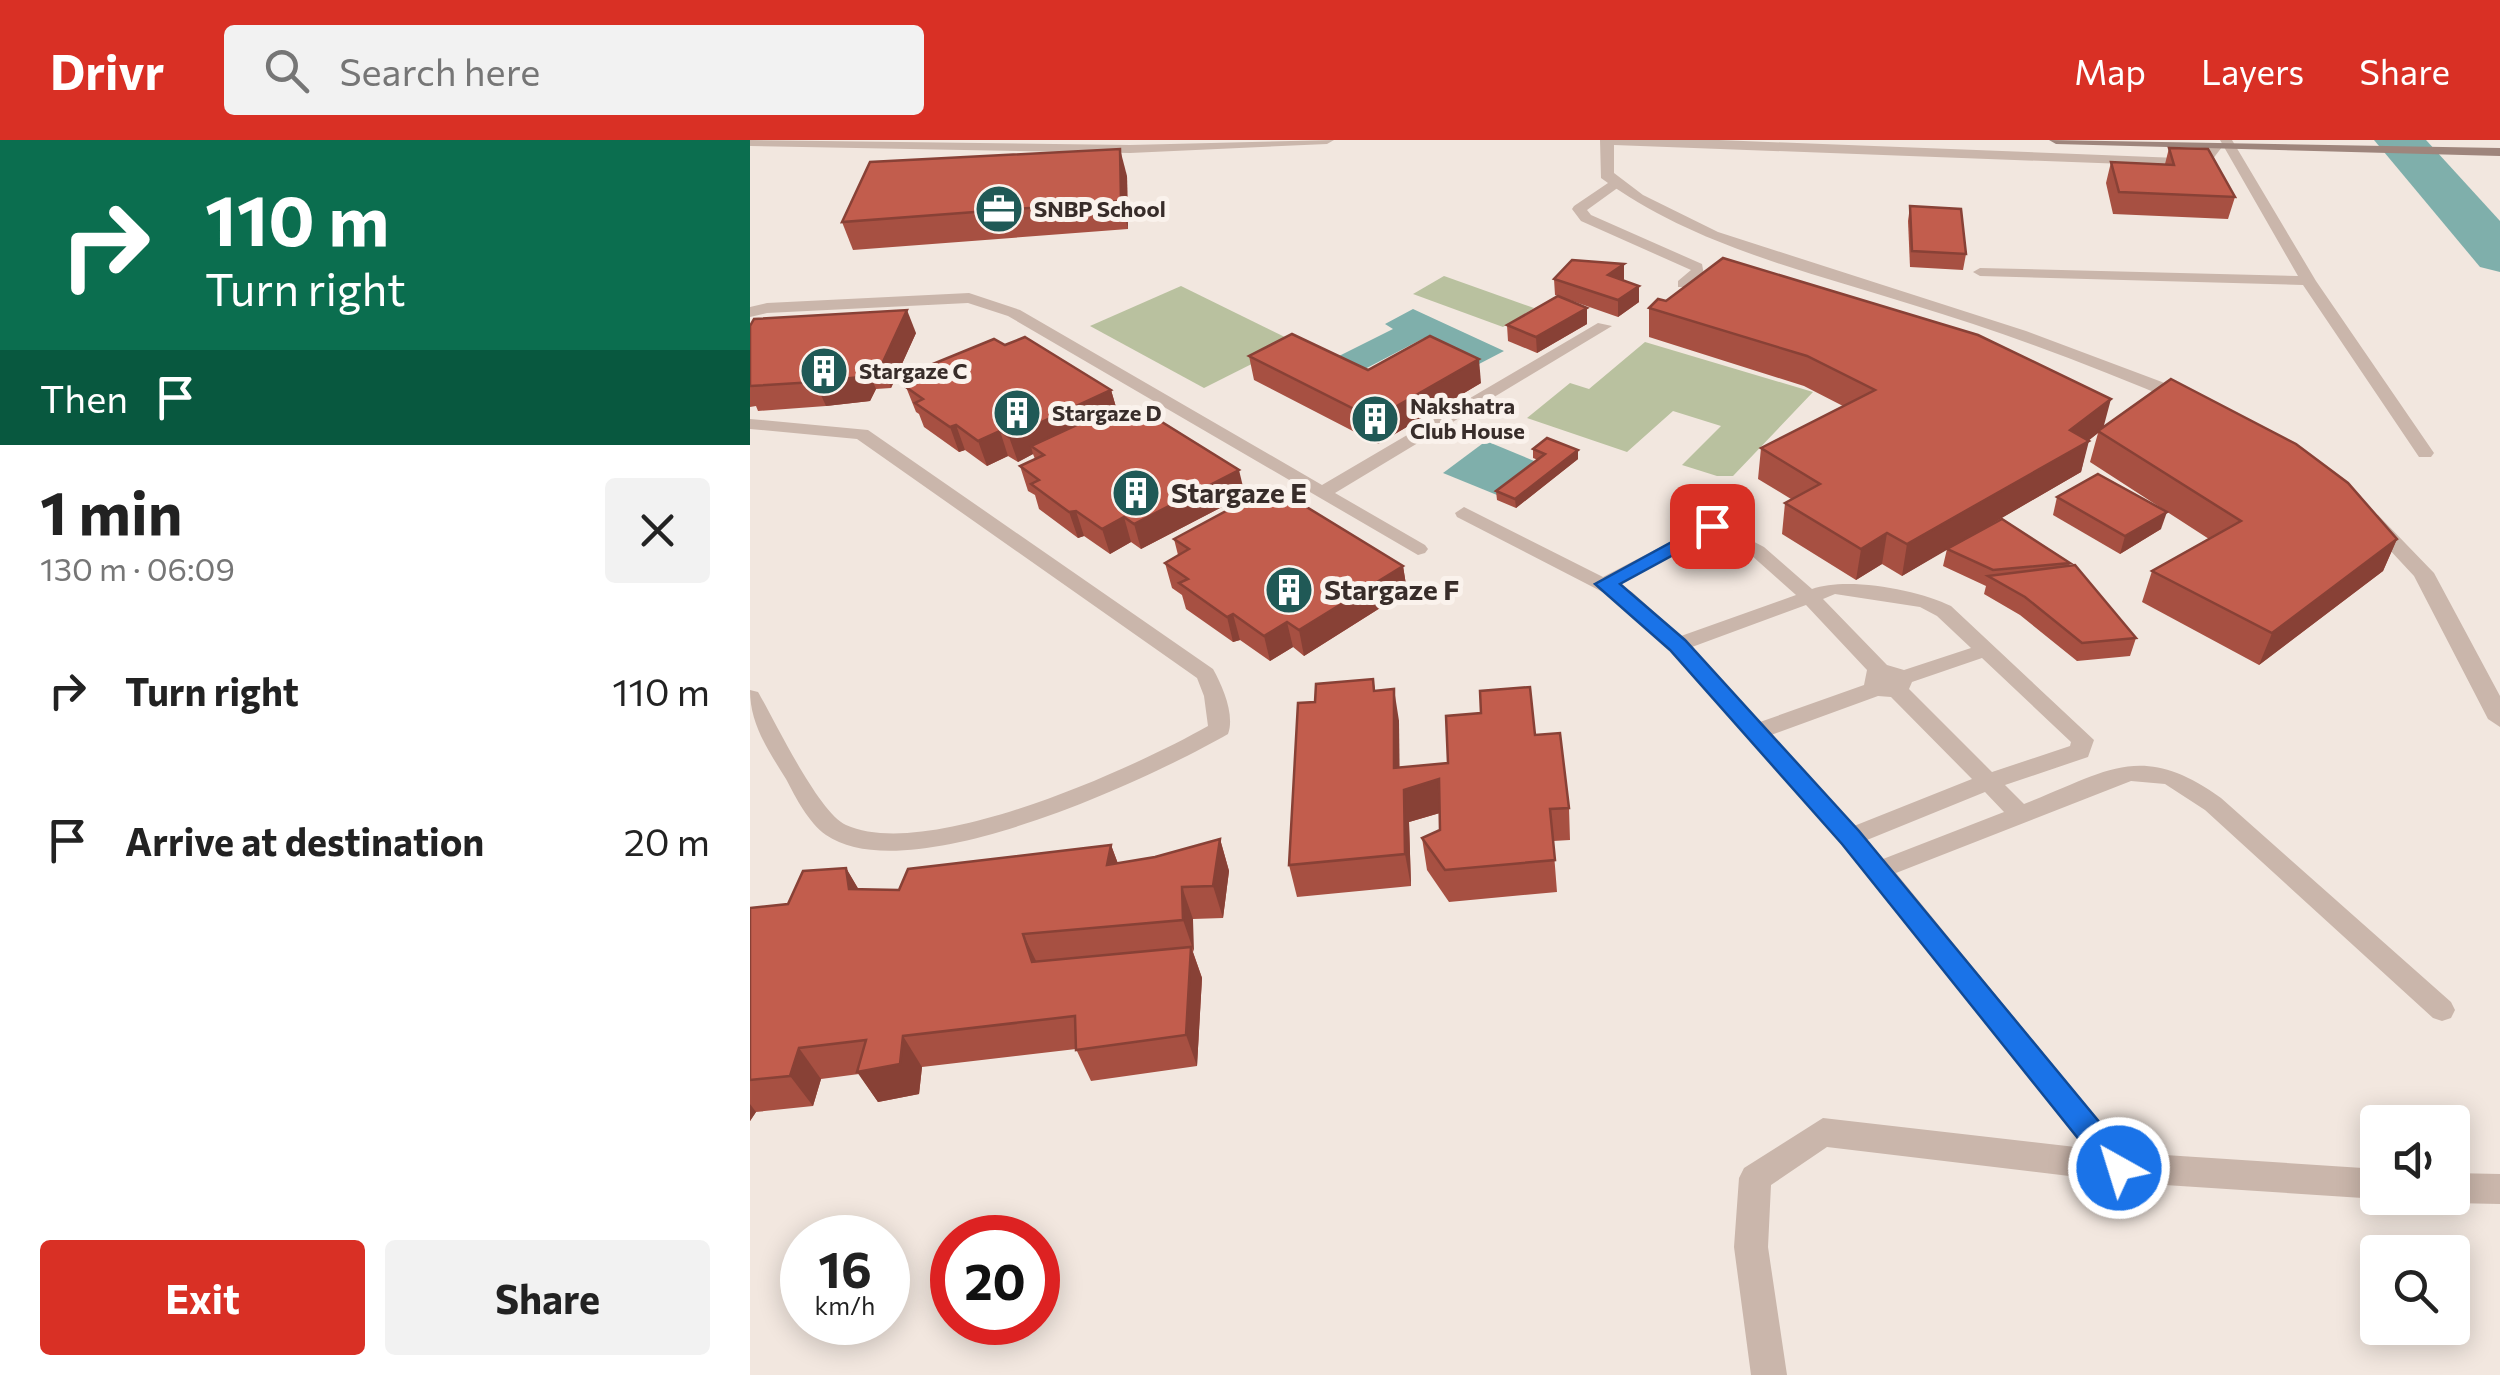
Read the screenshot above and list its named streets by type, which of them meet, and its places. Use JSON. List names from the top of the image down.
{
  "places": {
    "office": ["SNBP School"],
    "building": [
      "Stargaze C",
      "Stargaze D",
      "Nakshatra Club House",
      "Stargaze E",
      "Stargaze F"
    ]
  },
  "page": {
    "header": "Drivr",
    "search": "Search here",
    "nav": ["Map", "Layers", "Share"],
    "turn": ["110 m", "Turn right"],
    "then": "Then",
    "heading": ["1 min", "130 m · 06:09"],
    "list": [
      {
        "name": "Turn right",
        "value": "110 m"
      },
      {
        "name": "Arrive at destination",
        "value": "20 m"
      }
    ],
    "speed": "16 km/h",
    "limit": "20",
    "buttons": ["Exit", "Share"]
  }
}
